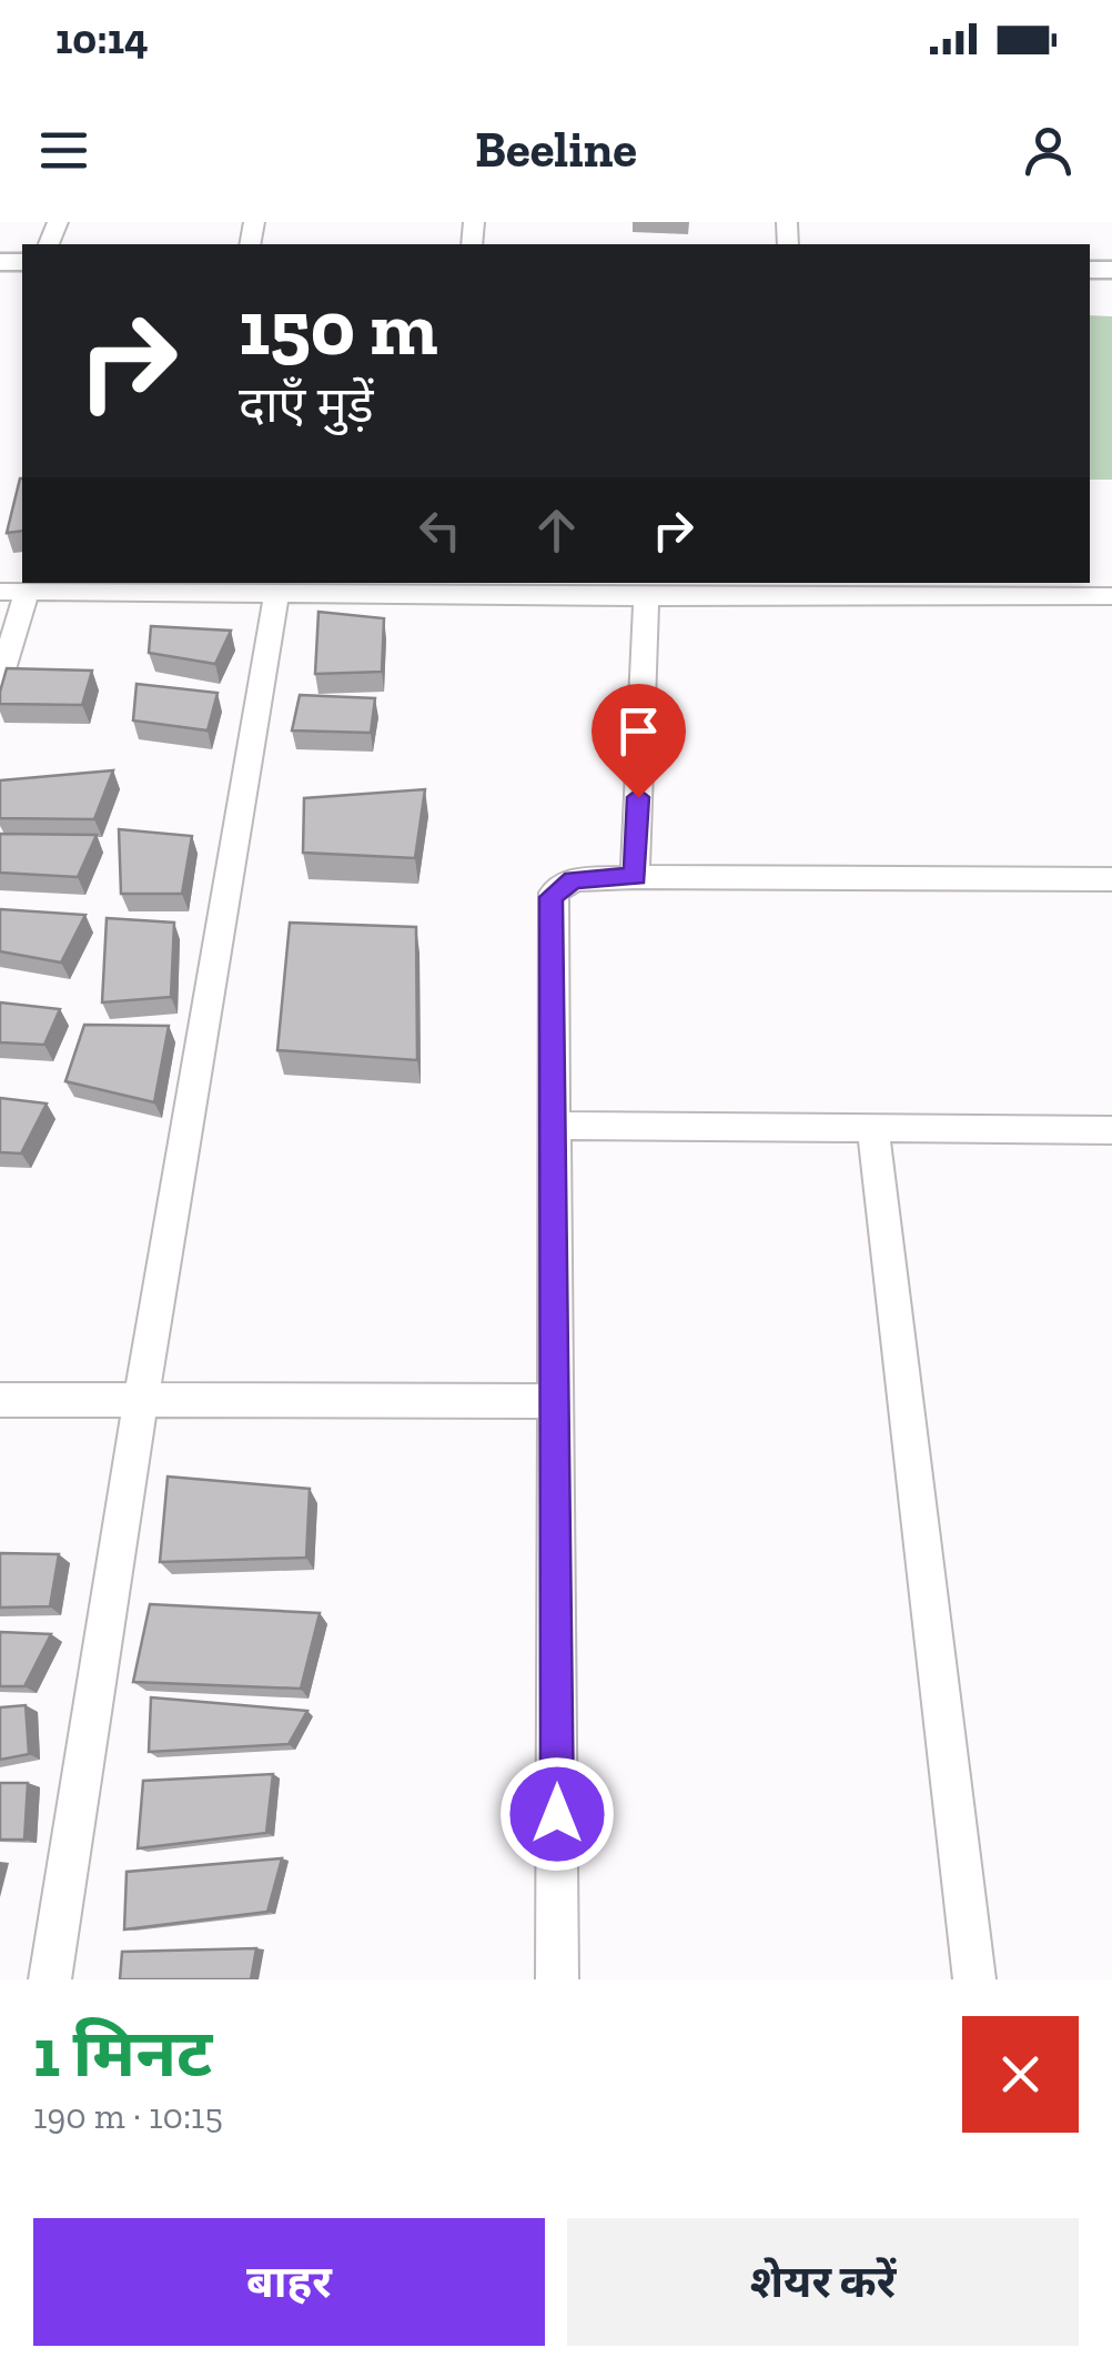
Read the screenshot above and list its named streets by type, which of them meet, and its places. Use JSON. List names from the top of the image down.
{
  "page": {
    "status": "10:14",
    "header": "Beeline",
    "turn": ["150 m", "दाएँ मुड़ें"],
    "heading": ["1 मिनट", "190 m · 10:15"],
    "buttons": ["बाहर", "शेयर करें"]
  }
}
